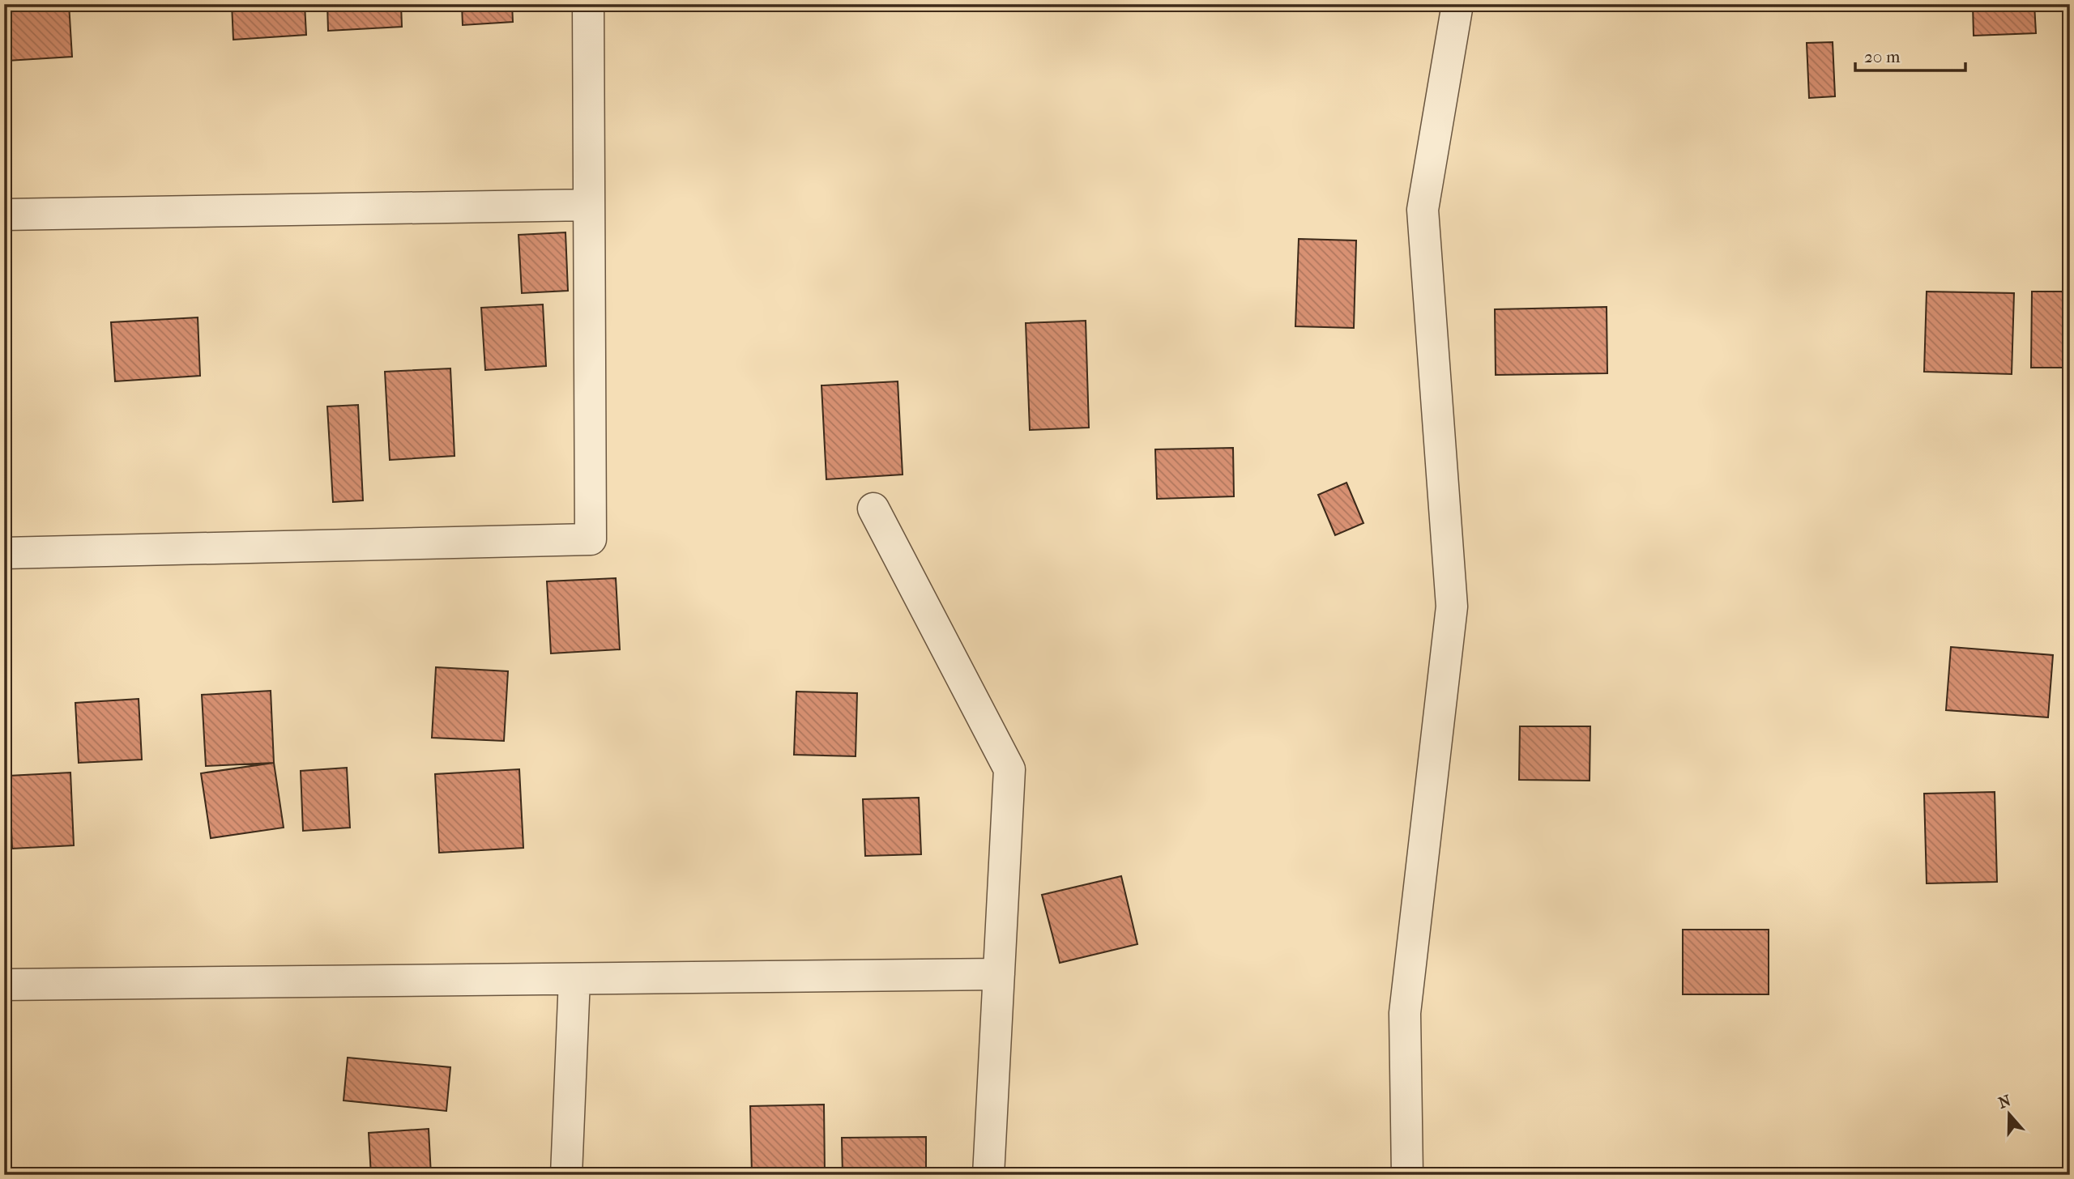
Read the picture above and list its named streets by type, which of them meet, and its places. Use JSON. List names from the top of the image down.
{
  "scale_bar": "20 m",
  "north": "top"
}
